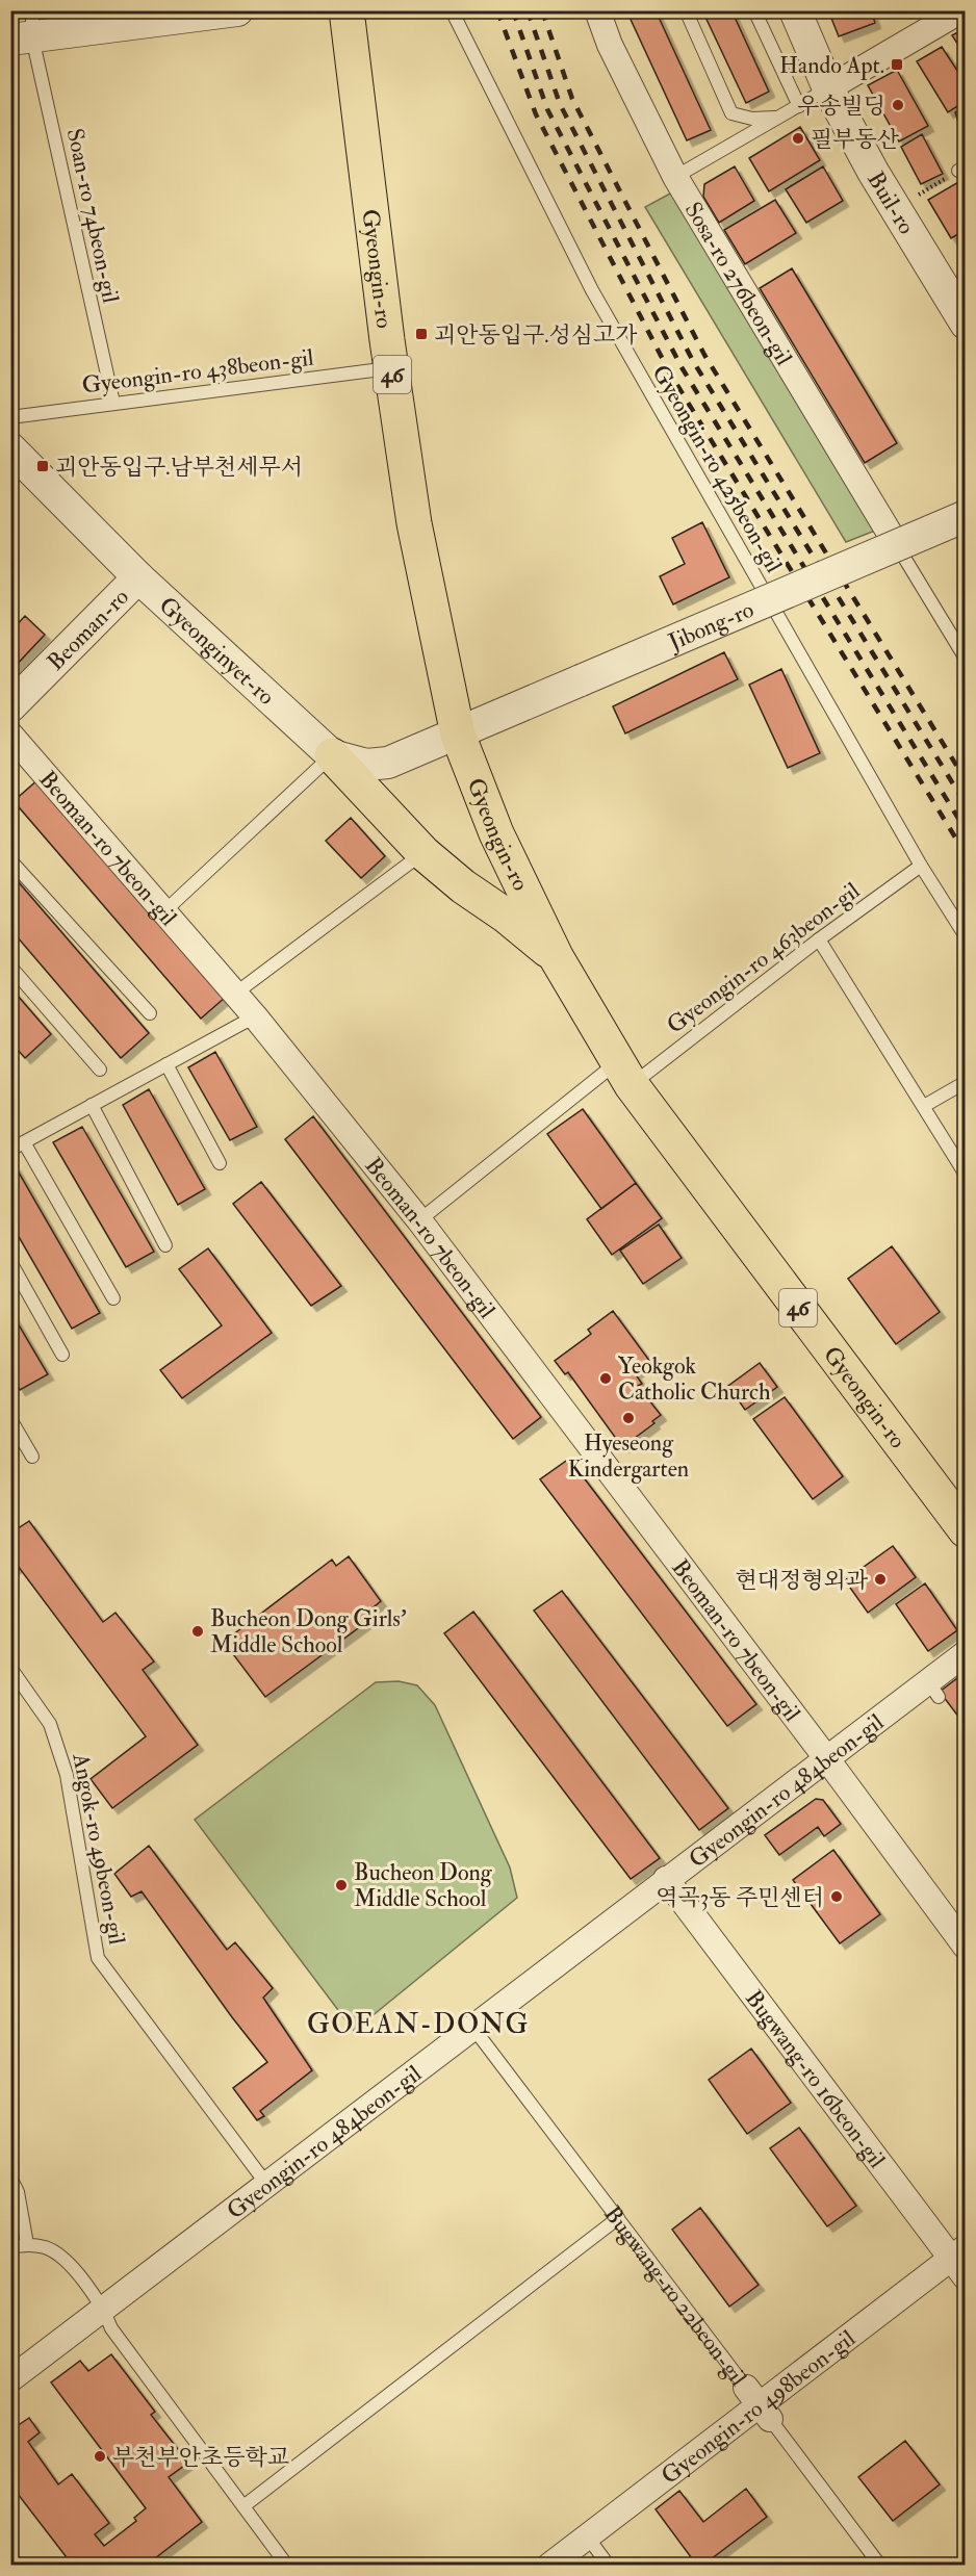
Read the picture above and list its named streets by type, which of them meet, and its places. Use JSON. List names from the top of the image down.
{
  "streets": {
    "main road": ["Gyeongin-ro", "46"],
    "street": [
      "Buil-ro",
      "Sosa-ro 276beon-gil",
      "Jibong-ro",
      "Beoman-ro",
      "Gyeonginyet-ro",
      "Beoman-ro 7beon-gil",
      "Gyeongin-ro 484beon-gil",
      "Bugwang-ro 16beon-gil",
      "Gyeongin-ro 498beon-gil"
    ],
    "lane": [
      "Soan-ro 74beon-gil",
      "Gyeongin-ro 438beon-gil",
      "Gyeongin-ro 425beon-gil",
      "Gyeongin-ro 463beon-gil",
      "Angok-ro 49beon-gil",
      "Bugwang-ro 22beon-gil"
    ]
  },
  "crossings": [
    ["Soan-ro 74beon-gil", "Gyeongin-ro 438beon-gil"],
    ["Gyeongin-ro", "Gyeongin-ro 438beon-gil"],
    ["Gyeongin-ro", "Jibong-ro"],
    ["Gyeongin-ro", "Gyeonginyet-ro"],
    ["Gyeongin-ro", "Gyeongin-ro 463beon-gil"],
    ["Gyeongin-ro 425beon-gil", "Gyeongin-ro 463beon-gil"],
    ["Jibong-ro", "Gyeonginyet-ro"],
    ["Beoman-ro", "Gyeonginyet-ro"],
    ["Beoman-ro 7beon-gil", "Gyeongin-ro 463beon-gil"],
    ["Beoman-ro 7beon-gil", "Gyeongin-ro 484beon-gil"],
    ["Gyeongin-ro 484beon-gil", "Angok-ro 49beon-gil"],
    ["Gyeongin-ro 484beon-gil", "Bugwang-ro 16beon-gil"],
    ["Gyeongin-ro 484beon-gil", "Bugwang-ro 22beon-gil"],
    ["Bugwang-ro 16beon-gil", "Gyeongin-ro 498beon-gil"],
    ["Bugwang-ro 22beon-gil", "Gyeongin-ro 498beon-gil"]
  ],
  "districts": ["GOEAN-DONG"],
  "places": {
    "transit": ["Hando Apt.", "괴안동입구.성심고가", "괴안동입구.남부천세무서"],
    "other": [
      "우송빌딩",
      "필부동산",
      "Yeokgok Catholic Church",
      "Hyeseong Kindergarten",
      "현대정형외과",
      "Bucheon Dong Girls' Middle School",
      "Bucheon Dong Middle School",
      "역곡3동 주민센터",
      "부천부안초등학교"
    ]
  }
}
